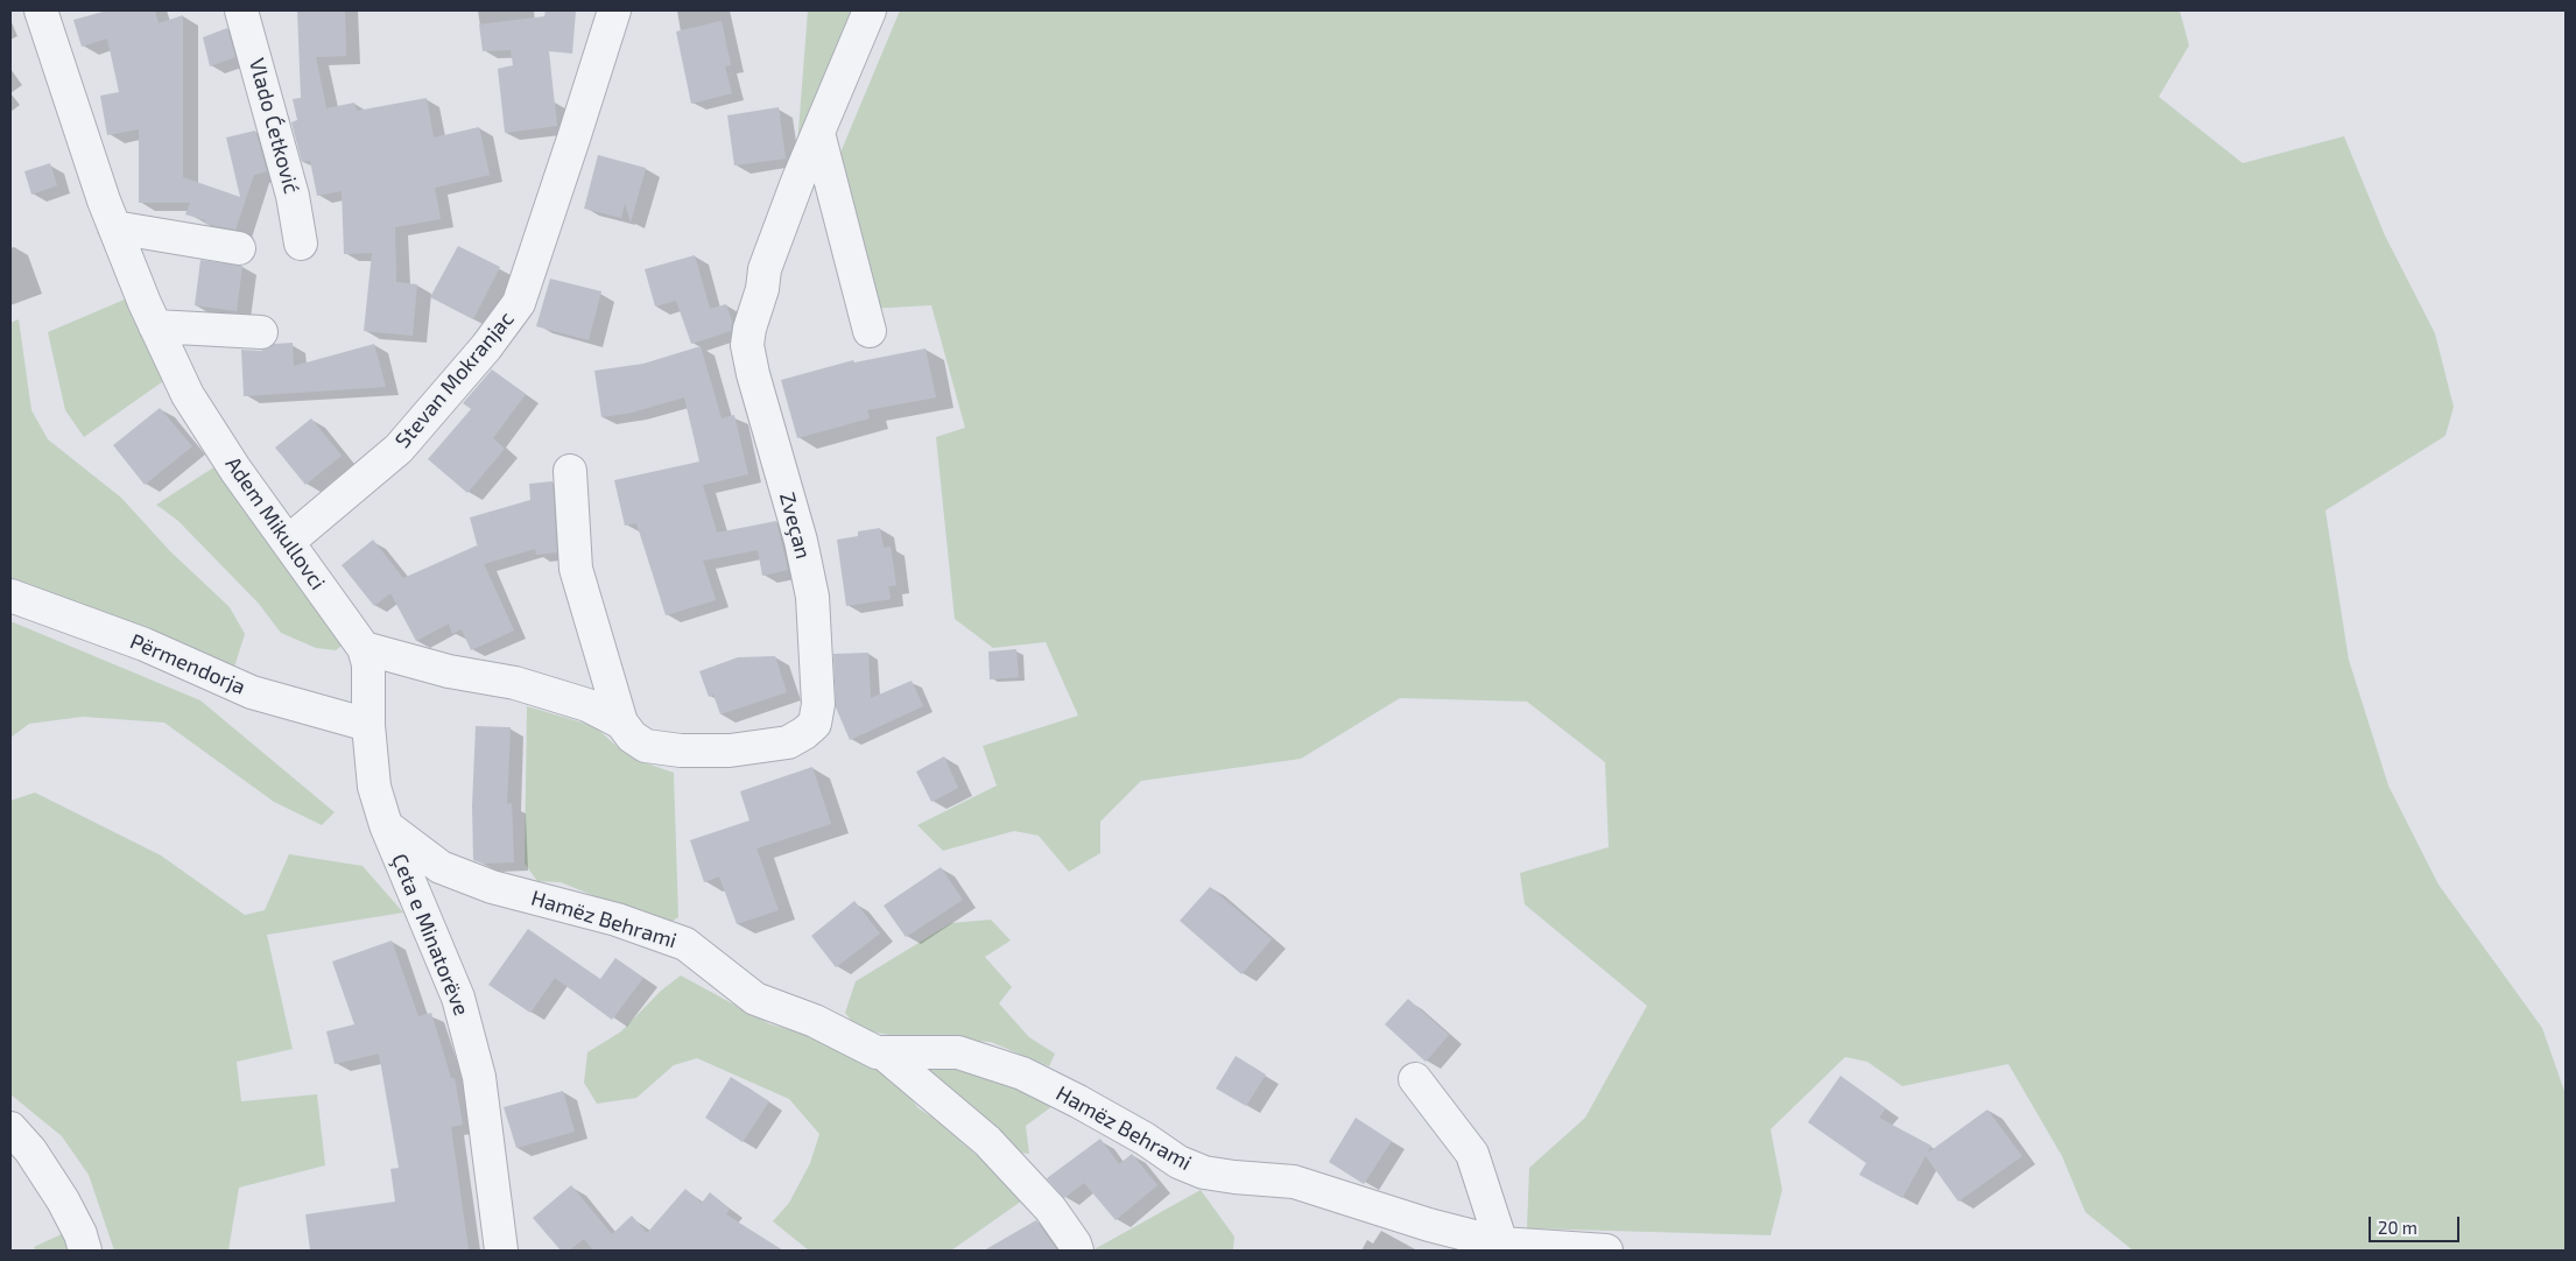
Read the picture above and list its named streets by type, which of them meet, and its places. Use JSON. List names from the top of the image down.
{
  "streets": {
    "street": [
      "Vlado Ćetković",
      "Stevan Mokranjac",
      "Adem Mikullovci",
      "Zveçan",
      "Përmendorja",
      "Hamëz Behrami",
      "Çeta e Minatorëve"
    ]
  },
  "crossings": [
    ["Stevan Mokranjac", "Adem Mikullovci"],
    ["Adem Mikullovci", "Zveçan"],
    ["Adem Mikullovci", "Përmendorja"],
    ["Adem Mikullovci", "Çeta e Minatorëve"],
    ["Përmendorja", "Çeta e Minatorëve"],
    ["Hamëz Behrami", "Çeta e Minatorëve"]
  ],
  "scale_bar": "20 m"
}
